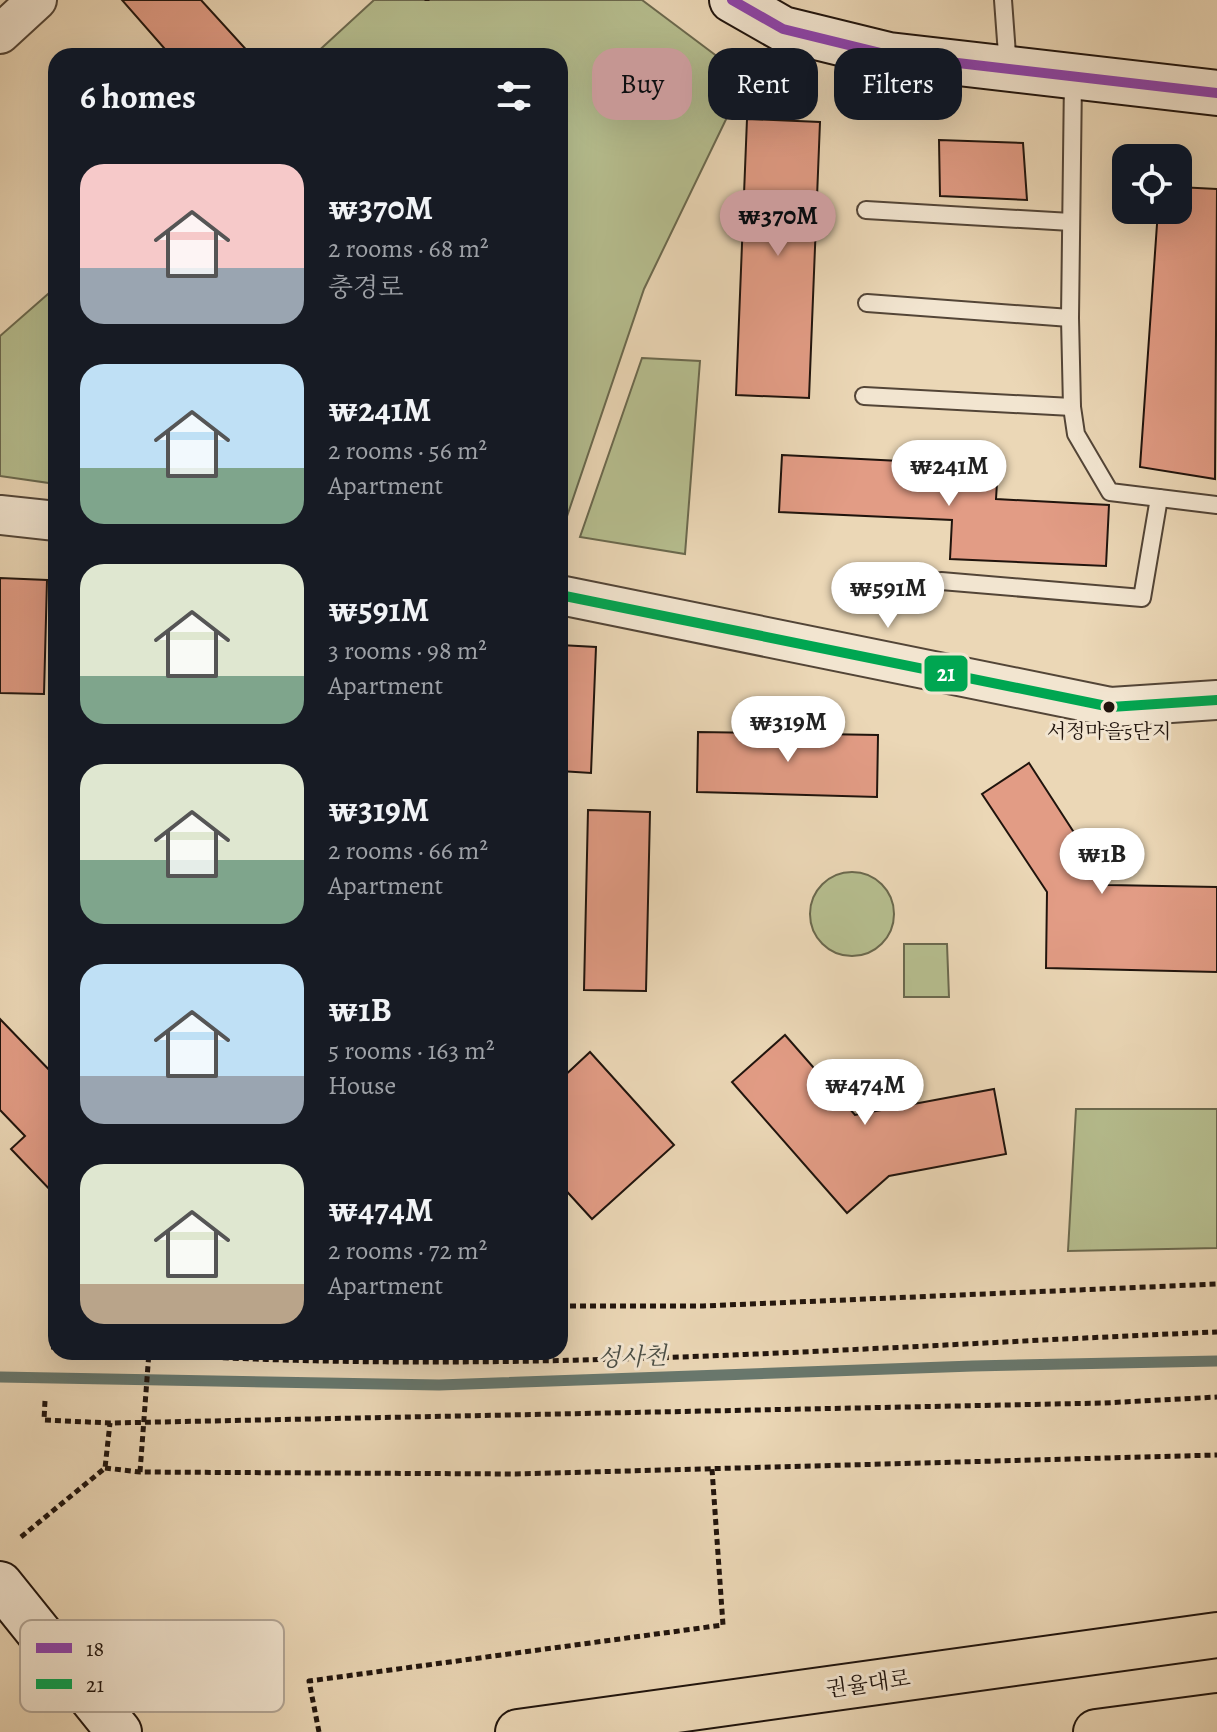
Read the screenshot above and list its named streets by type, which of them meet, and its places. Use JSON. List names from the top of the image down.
{
  "streets": {
    "highway": ["권율대로"]
  },
  "water": ["성사천"],
  "places": ["서정마을5단지"],
  "lines": ["transit line 18", "transit line 21"],
  "legend": ["18", "21"],
  "page": {
    "chip": ["Buy", "Rent", "Filters"],
    "heading": "6 homes",
    "list": [
      {
        "name": "₩370M",
        "note": "2 rooms · 68 m² · 충경로"
      },
      {
        "name": "₩241M",
        "note": "2 rooms · 56 m² · Apartment"
      },
      {
        "name": "₩591M",
        "note": "3 rooms · 98 m² · Apartment"
      },
      {
        "name": "₩319M",
        "note": "2 rooms · 66 m² · Apartment"
      },
      {
        "name": "₩1B",
        "note": "5 rooms · 163 m² · House"
      },
      {
        "name": "₩474M",
        "note": "2 rooms · 72 m² · Apartment"
      }
    ],
    "price": [
      "₩370M",
      "₩241M",
      "₩591M",
      "₩319M",
      "₩1B",
      "₩474M"
    ]
  }
}
